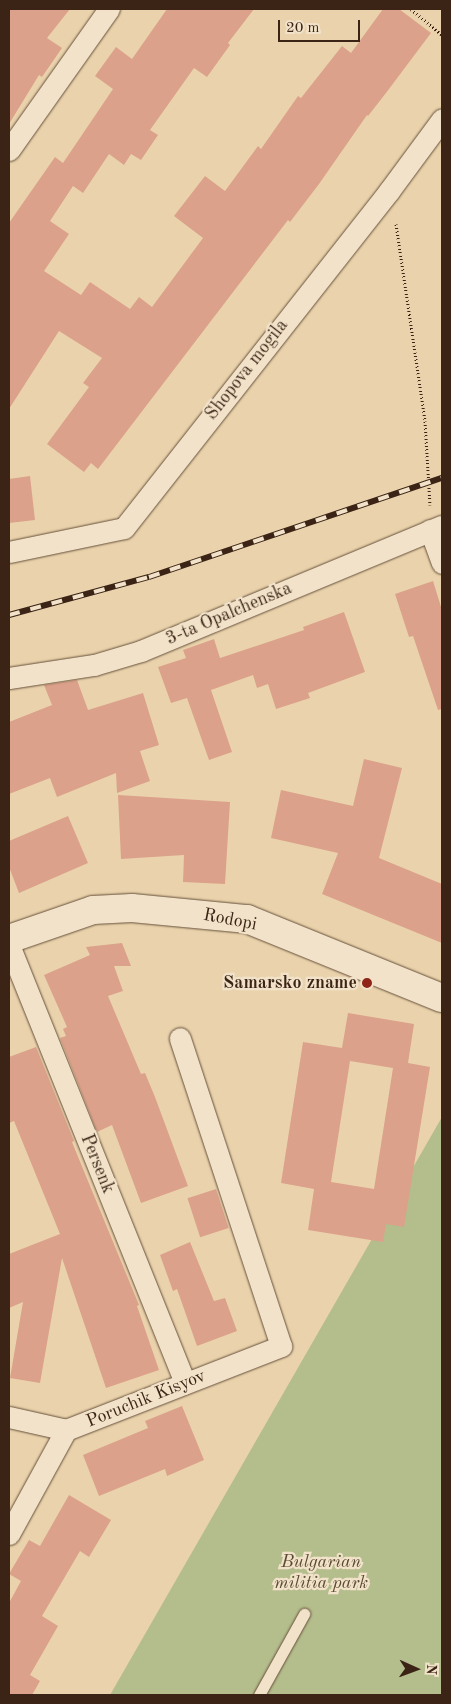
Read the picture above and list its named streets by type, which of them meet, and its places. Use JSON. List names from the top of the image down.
{
  "streets": {
    "street": [
      "Shopova mogila",
      "3-ta Opalchenska",
      "Rodopi",
      "Persenk",
      "Poruchik Kisyov"
    ]
  },
  "crossings": [
    ["Persenk", "Poruchik Kisyov"]
  ],
  "parks": ["Bulgarian militia park"],
  "places": ["Samarsko zname"],
  "scale_bar": "20 m",
  "north": "right"
}
